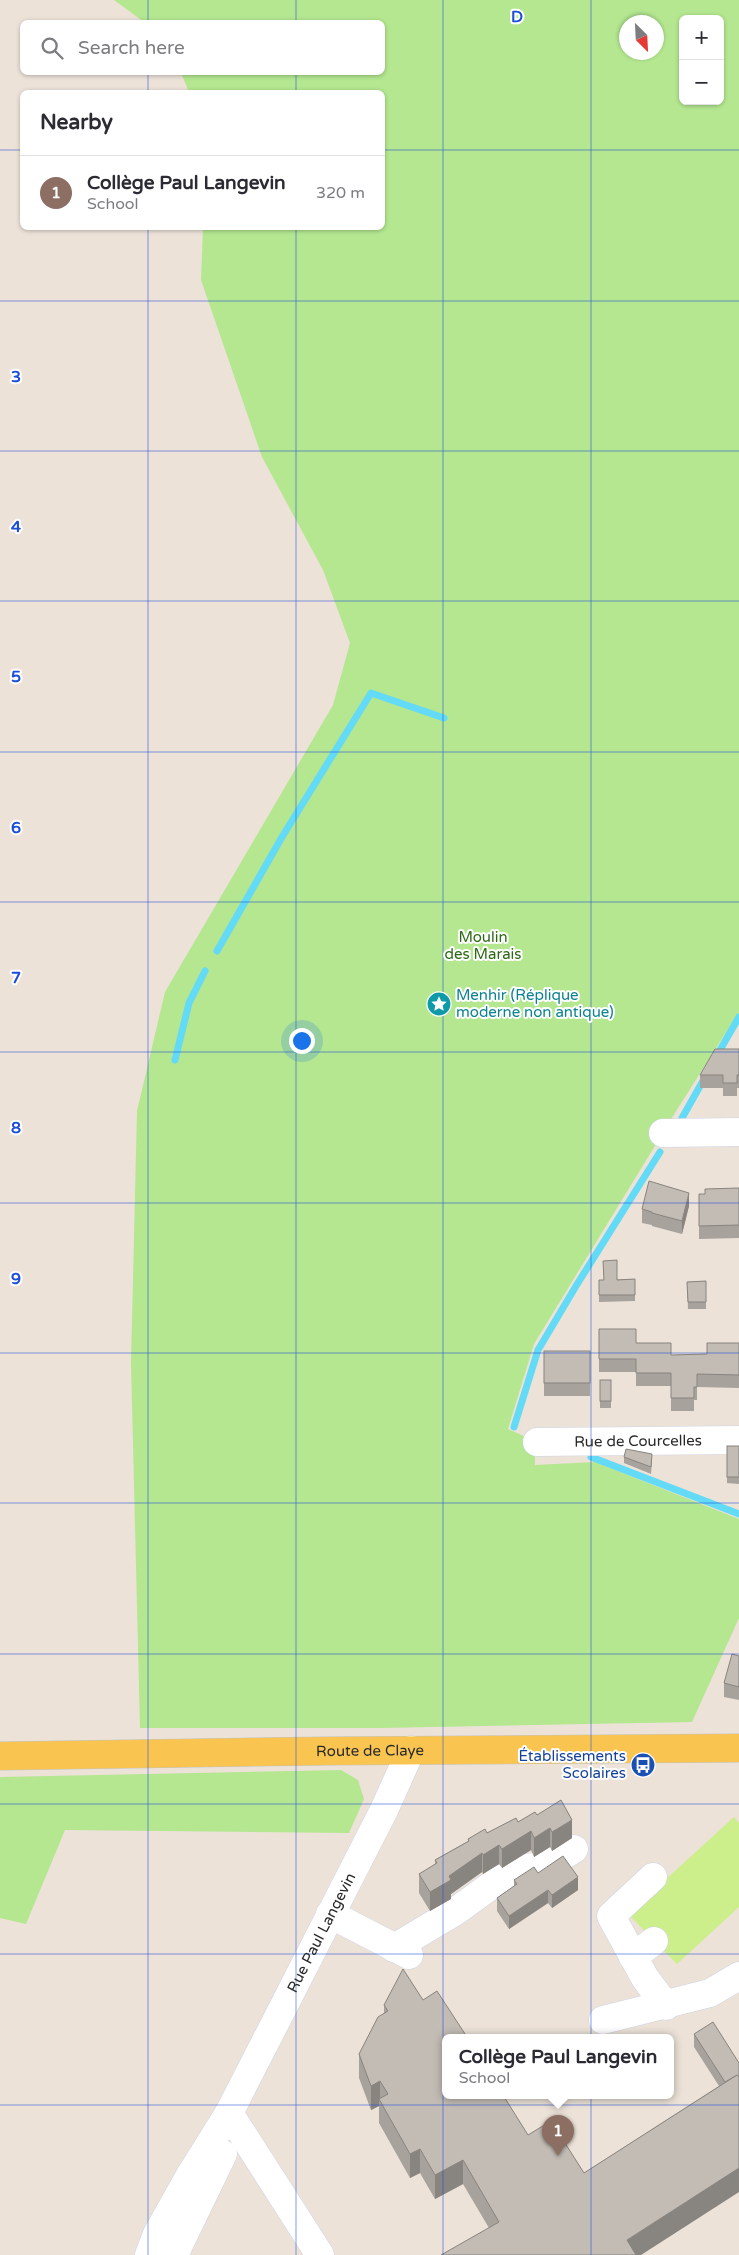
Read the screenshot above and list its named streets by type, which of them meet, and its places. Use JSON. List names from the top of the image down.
{
  "streets": {
    "main road": ["Route de Claye"],
    "street": ["Rue de Courcelles", "Rue Paul Langevin"]
  },
  "crossings": [
    ["Route de Claye", "Rue Paul Langevin"]
  ],
  "parks": ["Moulin des Marais"],
  "places": {
    "place": ["Menhir (Réplique moderne non antique)"],
    "bus stop": ["Établissements Scolaires"]
  },
  "north": "bottom right",
  "page": {
    "map_buttons": ["+", "−"],
    "search": "Search here",
    "heading": "Nearby",
    "list": [
      {
        "mark": "1",
        "name": "Collège Paul Langevin",
        "note": "School",
        "value": "320 m"
      }
    ],
    "popup": ["Collège Paul Langevin", "School"],
    "pins": "1"
  },
  "grid": {
    "columns": ["D"],
    "rows": [
      "3",
      "4",
      "5",
      "6",
      "7",
      "8",
      "9"
    ]
  }
}
